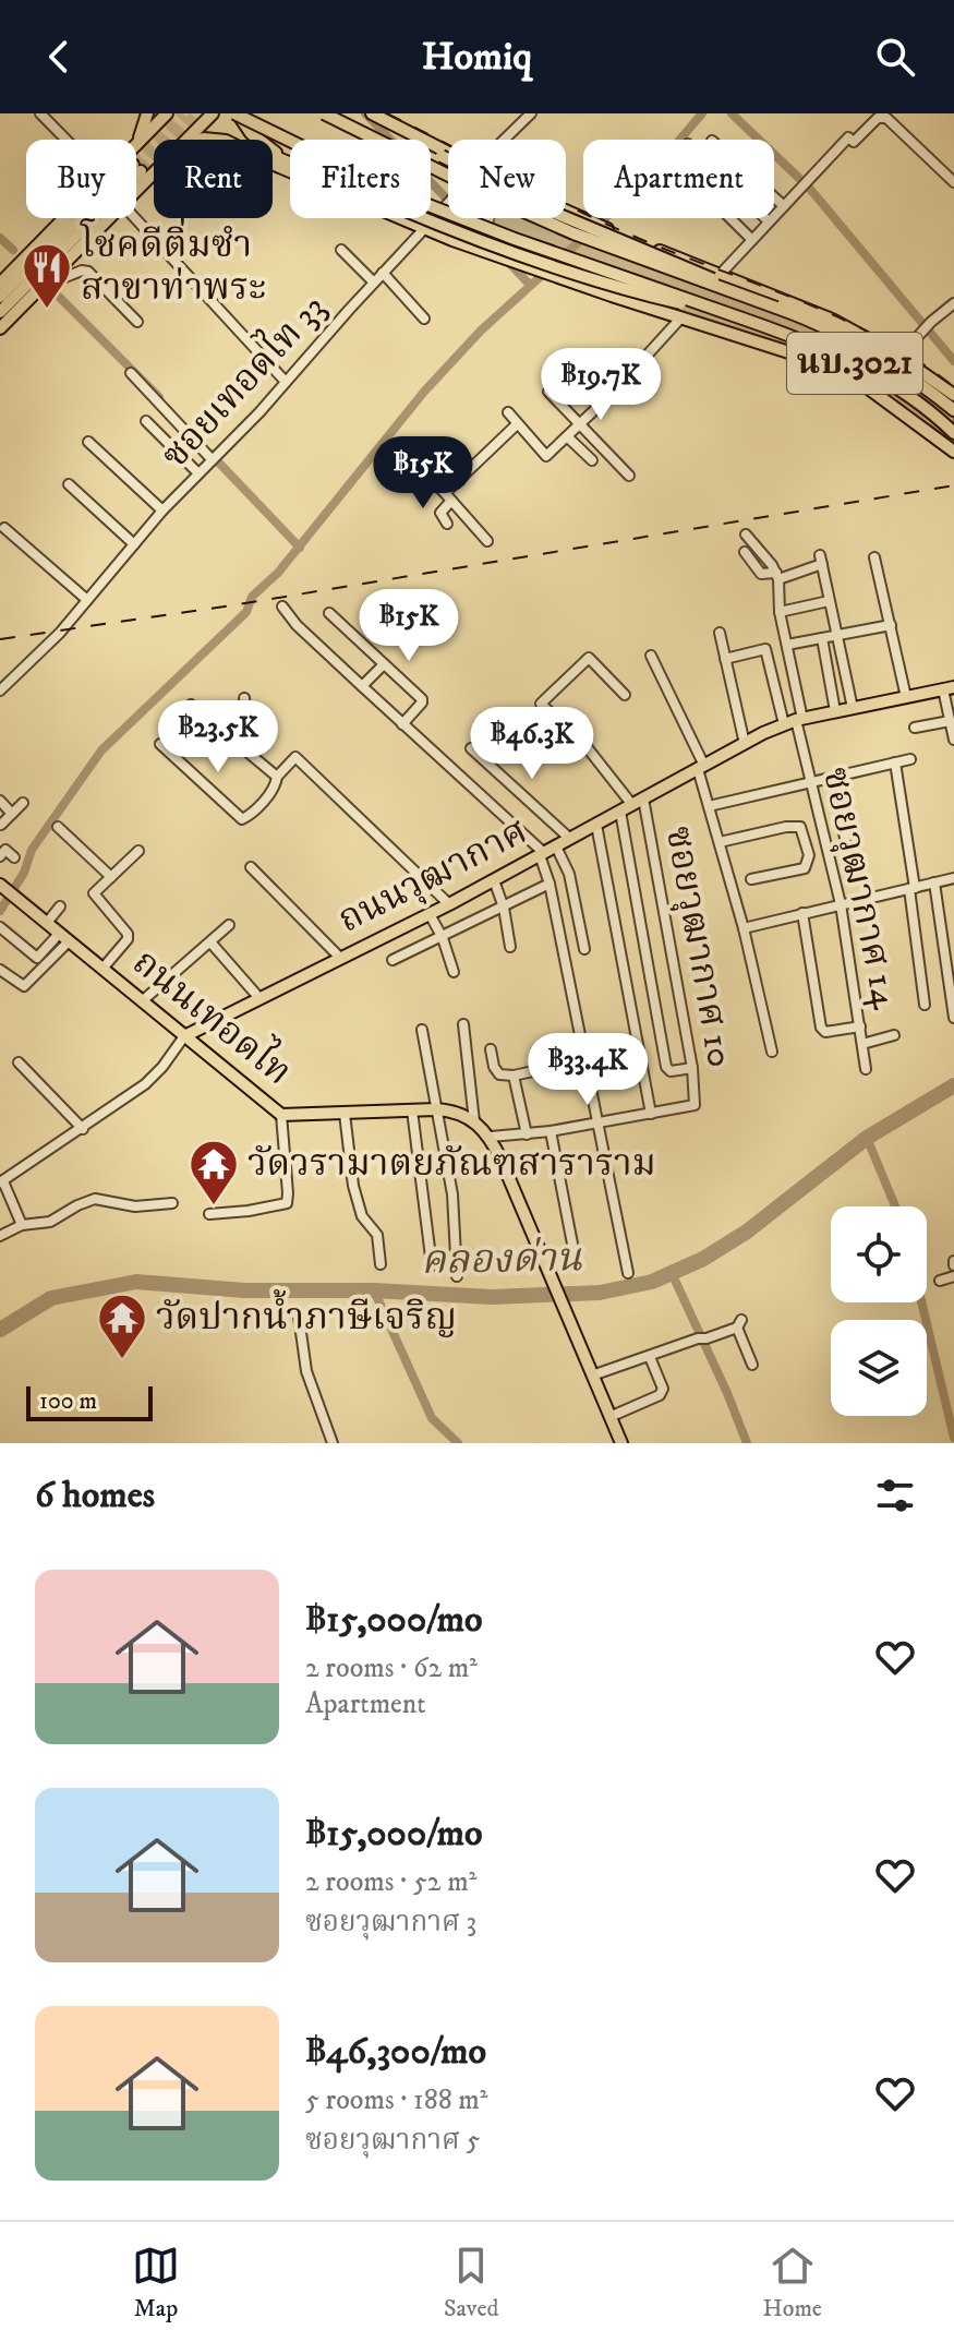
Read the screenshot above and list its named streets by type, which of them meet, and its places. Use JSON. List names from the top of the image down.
{
  "streets": {
    "main road": ["นบ.3021", "ถนนวุฒากาศ", "ถนนเทอดไท"],
    "street": ["ซอยเทอดไท 33", "ซอยวุฒากาศ 14", "ซอยวุฒากาศ 10"]
  },
  "crossings": [
    ["นบ.3021", "ซอยเทอดไท 33"],
    ["ถนนวุฒากาศ", "ซอยวุฒากาศ 14"],
    ["ถนนวุฒากาศ", "ซอยวุฒากาศ 10"],
    ["ถนนวุฒากาศ", "ถนนเทอดไท"]
  ],
  "water": ["คลองด่าน"],
  "places": {
    "restaurant": ["โชคดีติ่มซำ สาขาท่าพระ"],
    "temple": ["วัดวรามาตยภัณฑสาราราม", "วัดปากน้ำภาษีเจริญ"]
  },
  "scale_bar": "100 m",
  "page": {
    "header": "Homiq",
    "chip": [
      "Buy",
      "Rent",
      "Filters",
      "New",
      "Apartment"
    ],
    "price": [
      "฿19.7K",
      "฿15K",
      "฿15K",
      "฿23.5K",
      "฿46.3K",
      "฿33.4K"
    ],
    "scale": "100 m",
    "heading": "6 homes",
    "list": [
      {
        "name": "฿15,000/mo",
        "note": "2 rooms · 62 m² · Apartment"
      },
      {
        "name": "฿15,000/mo",
        "note": "2 rooms · 52 m² · ซอยวุฒากาศ 3"
      },
      {
        "name": "฿46,300/mo",
        "note": "5 rooms · 188 m² · ซอยวุฒากาศ 5"
      }
    ],
    "tabs": ["Map", "Saved", "Home"]
  }
}
